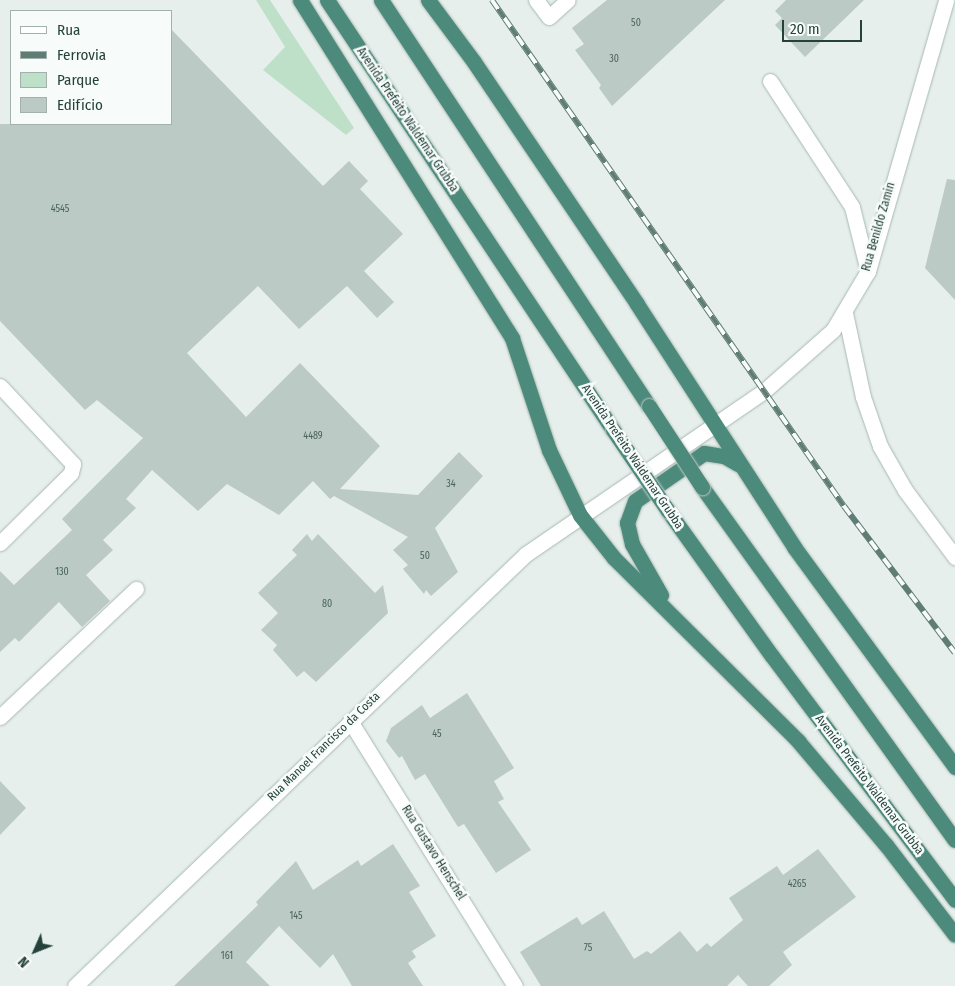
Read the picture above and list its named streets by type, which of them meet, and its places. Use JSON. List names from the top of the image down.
{
  "streets": {
    "highway": ["Avenida Prefeito Waldemar Grubba"],
    "main road": ["Rua Benildo Zamin", "Rua Manoel Francisco da Costa", "Rua Gustavo Henschel"]
  },
  "crossings": [
    ["Rua Benildo Zamin", "Rua Manoel Francisco da Costa"],
    ["Rua Manoel Francisco da Costa", "Rua Gustavo Henschel"]
  ],
  "house_numbers": [
    "50",
    "30",
    "4545",
    "4489",
    "34",
    "50",
    "130",
    "80",
    "45",
    "4265",
    "145",
    "75",
    "161"
  ],
  "legend": [
    "Rua",
    "Ferrovia",
    "Parque",
    "Edifício"
  ],
  "scale_bar": "20 m",
  "north": "bottom left"
}
